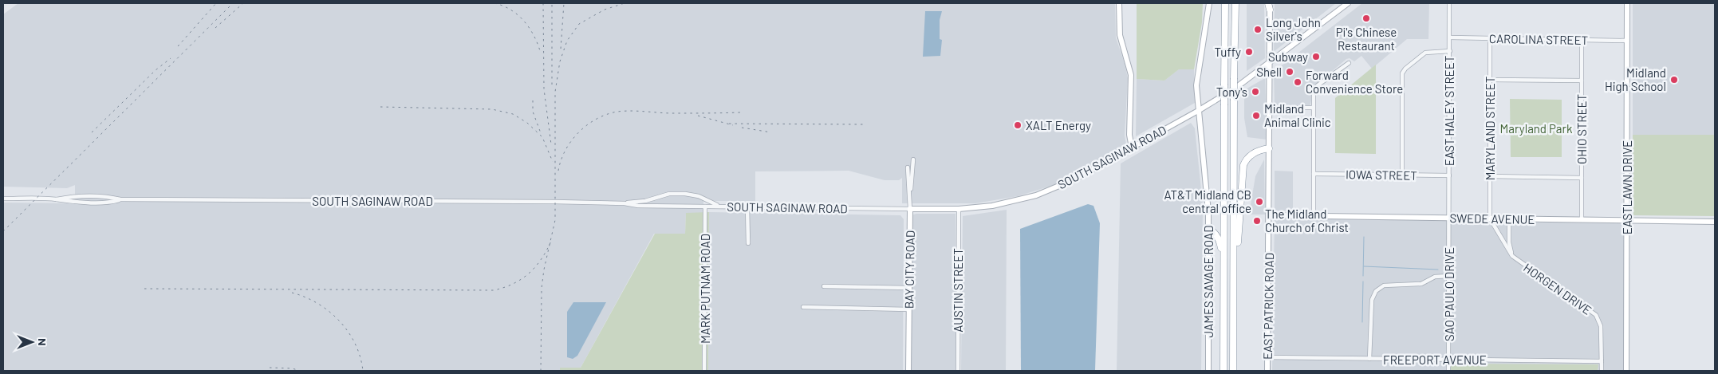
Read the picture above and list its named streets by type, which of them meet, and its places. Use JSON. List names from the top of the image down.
{
  "streets": {
    "street": [
      "CAROLINA STREET",
      "EAST HALEY STREET",
      "MARYLAND STREET",
      "OHIO STREET",
      "SOUTH SAGINAW ROAD",
      "IOWA STREET",
      "EASTLAWN DRIVE",
      "SWEDE AVENUE",
      "BAY CITY ROAD",
      "JAMES SAVAGE ROAD",
      "MARK PUTNAM ROAD",
      "HORGEN DRIVE",
      "AUSTIN STREET",
      "SAO PAULO DRIVE",
      "EAST PATRICK ROAD",
      "FREEPORT AVENUE"
    ]
  },
  "crossings": [
    ["CAROLINA STREET", "EAST HALEY STREET"],
    ["CAROLINA STREET", "MARYLAND STREET"],
    ["CAROLINA STREET", "OHIO STREET"],
    ["CAROLINA STREET", "EASTLAWN DRIVE"],
    ["EAST HALEY STREET", "IOWA STREET"],
    ["EAST HALEY STREET", "SWEDE AVENUE"],
    ["EAST HALEY STREET", "SAO PAULO DRIVE"],
    ["MARYLAND STREET", "SWEDE AVENUE"],
    ["OHIO STREET", "SWEDE AVENUE"],
    ["SOUTH SAGINAW ROAD", "BAY CITY ROAD"],
    ["SOUTH SAGINAW ROAD", "JAMES SAVAGE ROAD"],
    ["SOUTH SAGINAW ROAD", "MARK PUTNAM ROAD"],
    ["SOUTH SAGINAW ROAD", "AUSTIN STREET"],
    ["SOUTH SAGINAW ROAD", "EAST PATRICK ROAD"],
    ["EASTLAWN DRIVE", "SWEDE AVENUE"],
    ["SWEDE AVENUE", "SAO PAULO DRIVE"],
    ["SWEDE AVENUE", "EAST PATRICK ROAD"],
    ["HORGEN DRIVE", "FREEPORT AVENUE"],
    ["SAO PAULO DRIVE", "FREEPORT AVENUE"],
    ["EAST PATRICK ROAD", "FREEPORT AVENUE"]
  ],
  "parks": ["Maryland Park"],
  "places": [
    "Pi's Chinese Restaurant",
    "Long John Silver's",
    "Tuffy",
    "Subway",
    "Shell",
    "Midland High School",
    "Forward Convenience Store",
    "Tony's",
    "Midland Animal Clinic",
    "XALT Energy",
    "AT&T Midland CB central office",
    "The Midland Church of Christ"
  ],
  "north": "right"
}
